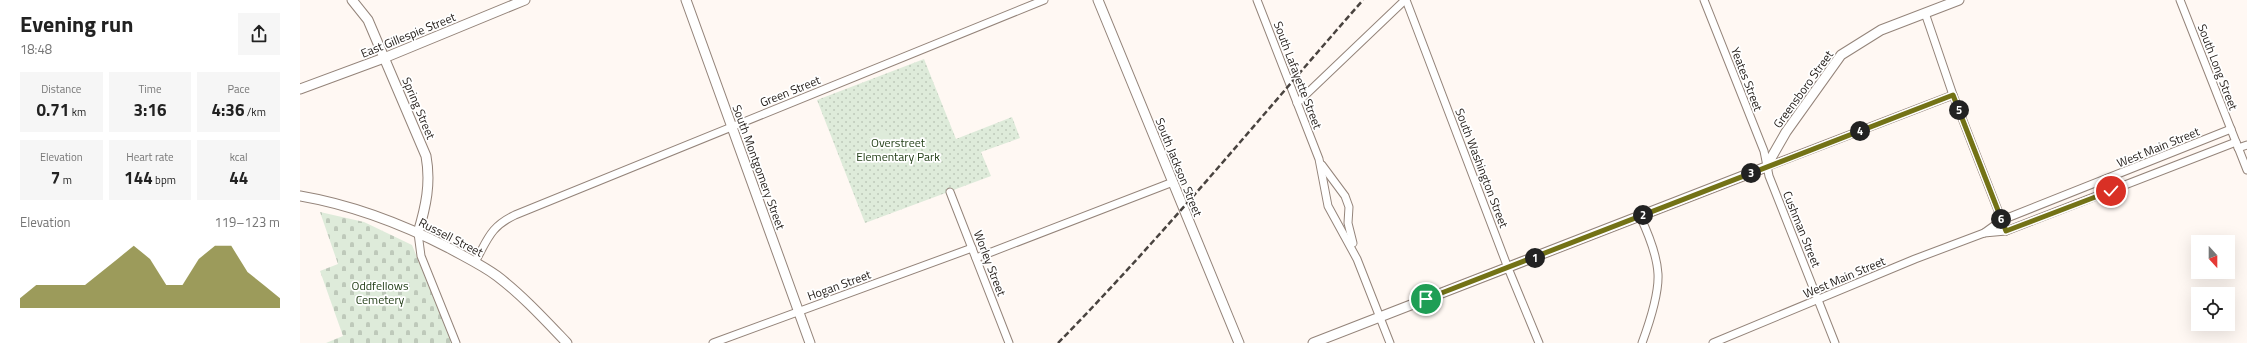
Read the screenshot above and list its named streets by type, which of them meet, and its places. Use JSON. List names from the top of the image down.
{
  "streets": {
    "street": [
      "East Gillespie Street",
      "South Long Street",
      "South Lafayette Street",
      "Yeates Street",
      "Greensboro Street",
      "Green Street",
      "Spring Street",
      "West Main Street",
      "South Montgomery Street",
      "South Jackson Street",
      "South Washington Street",
      "Cushman Street",
      "Russell Street",
      "Worley Street",
      "Hogan Street"
    ]
  },
  "crossings": [
    ["East Gillespie Street", "Spring Street"],
    ["South Long Street", "West Main Street"],
    ["Yeates Street", "Greensboro Street"],
    ["Yeates Street", "Cushman Street"],
    ["Greensboro Street", "Cushman Street"],
    ["Green Street", "South Montgomery Street"],
    ["Green Street", "Russell Street"],
    ["Spring Street", "Russell Street"],
    ["West Main Street", "Cushman Street"],
    ["South Montgomery Street", "Hogan Street"],
    ["Worley Street", "Hogan Street"]
  ],
  "parks": ["Overstreet Elementary Park", "Oddfellows Cemetery"],
  "north": "bottom",
  "page": {
    "heading": ["Evening run", "18:48"],
    "stats": [
      ["Distance", "0.71 km"],
      ["Time", "3:16"],
      ["Pace", "4:36 /km"],
      ["Elevation", "7 m"],
      ["Heart rate", "144 bpm"],
      ["kcal", "44"]
    ],
    "pins": [
      "5",
      "4",
      "3",
      "2",
      "6",
      "1"
    ],
    "chart": ["Elevation", "119–123 m"]
  }
}
